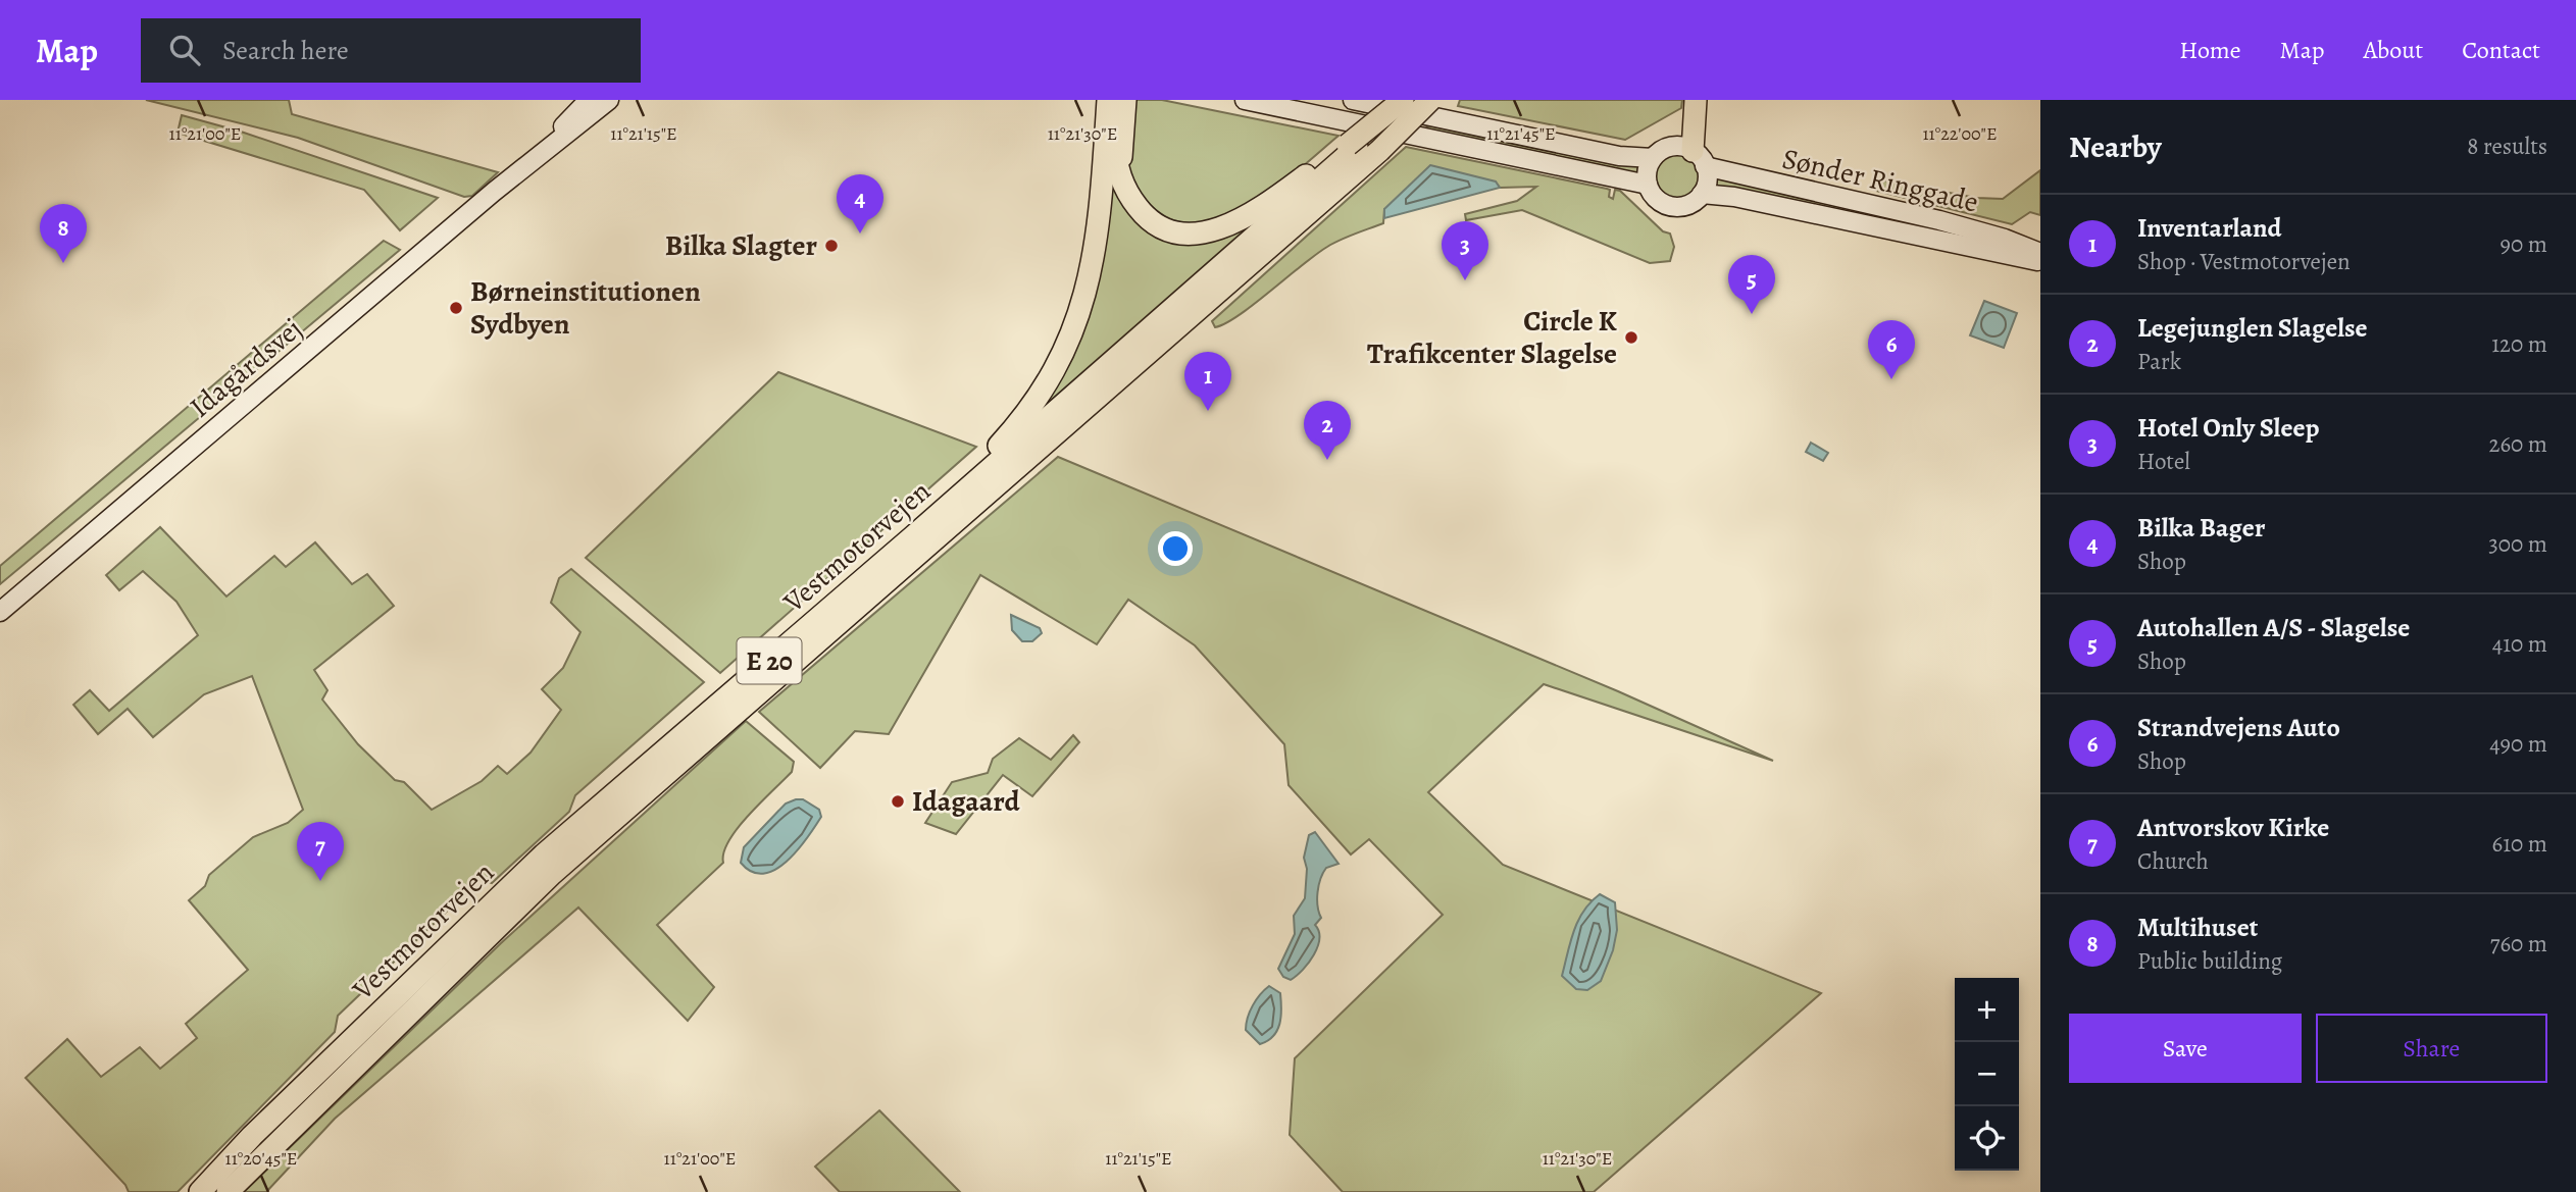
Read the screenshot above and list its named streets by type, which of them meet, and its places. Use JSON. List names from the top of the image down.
{
  "streets": {
    "highway": ["Vestmotorvejen", "E 20"],
    "street": ["Sønder Ringgade", "Idagårdsvej"]
  },
  "places": [
    "Bilka Slagter",
    "Børneinstitutionen Sydbyen",
    "Circle K Trafikcenter Slagelse",
    "Idagaard"
  ],
  "page": {
    "header": "Map",
    "search": "Search here",
    "nav": [
      "Home",
      "Map",
      "About",
      "Contact"
    ],
    "heading": ["Nearby", "8 results"],
    "pins": [
      "4",
      "8",
      "3",
      "5",
      "6",
      "1",
      "2",
      "7"
    ],
    "list": [
      {
        "mark": "1",
        "name": "Inventarland",
        "note": "Shop · Vestmotorvejen",
        "value": "90 m"
      },
      {
        "mark": "2",
        "name": "Legejunglen Slagelse",
        "note": "Park",
        "value": "120 m"
      },
      {
        "mark": "3",
        "name": "Hotel Only Sleep",
        "note": "Hotel",
        "value": "260 m"
      },
      {
        "mark": "4",
        "name": "Bilka Bager",
        "note": "Shop",
        "value": "300 m"
      },
      {
        "mark": "5",
        "name": "Autohallen A/S - Slagelse",
        "note": "Shop",
        "value": "410 m"
      },
      {
        "mark": "6",
        "name": "Strandvejens Auto",
        "note": "Shop",
        "value": "490 m"
      },
      {
        "mark": "7",
        "name": "Antvorskov Kirke",
        "note": "Church",
        "value": "610 m"
      },
      {
        "mark": "8",
        "name": "Multihuset",
        "note": "Public building",
        "value": "760 m"
      }
    ],
    "map_buttons": ["+", "−"],
    "buttons": ["Save", "Share"]
  },
  "coordinates": [
    "11°21'15\"E",
    "11°21'30\"E",
    "11°22'00\"E",
    "11°21'00\"E",
    "11°21'45\"E",
    "11°20'45\"E"
  ]
}
